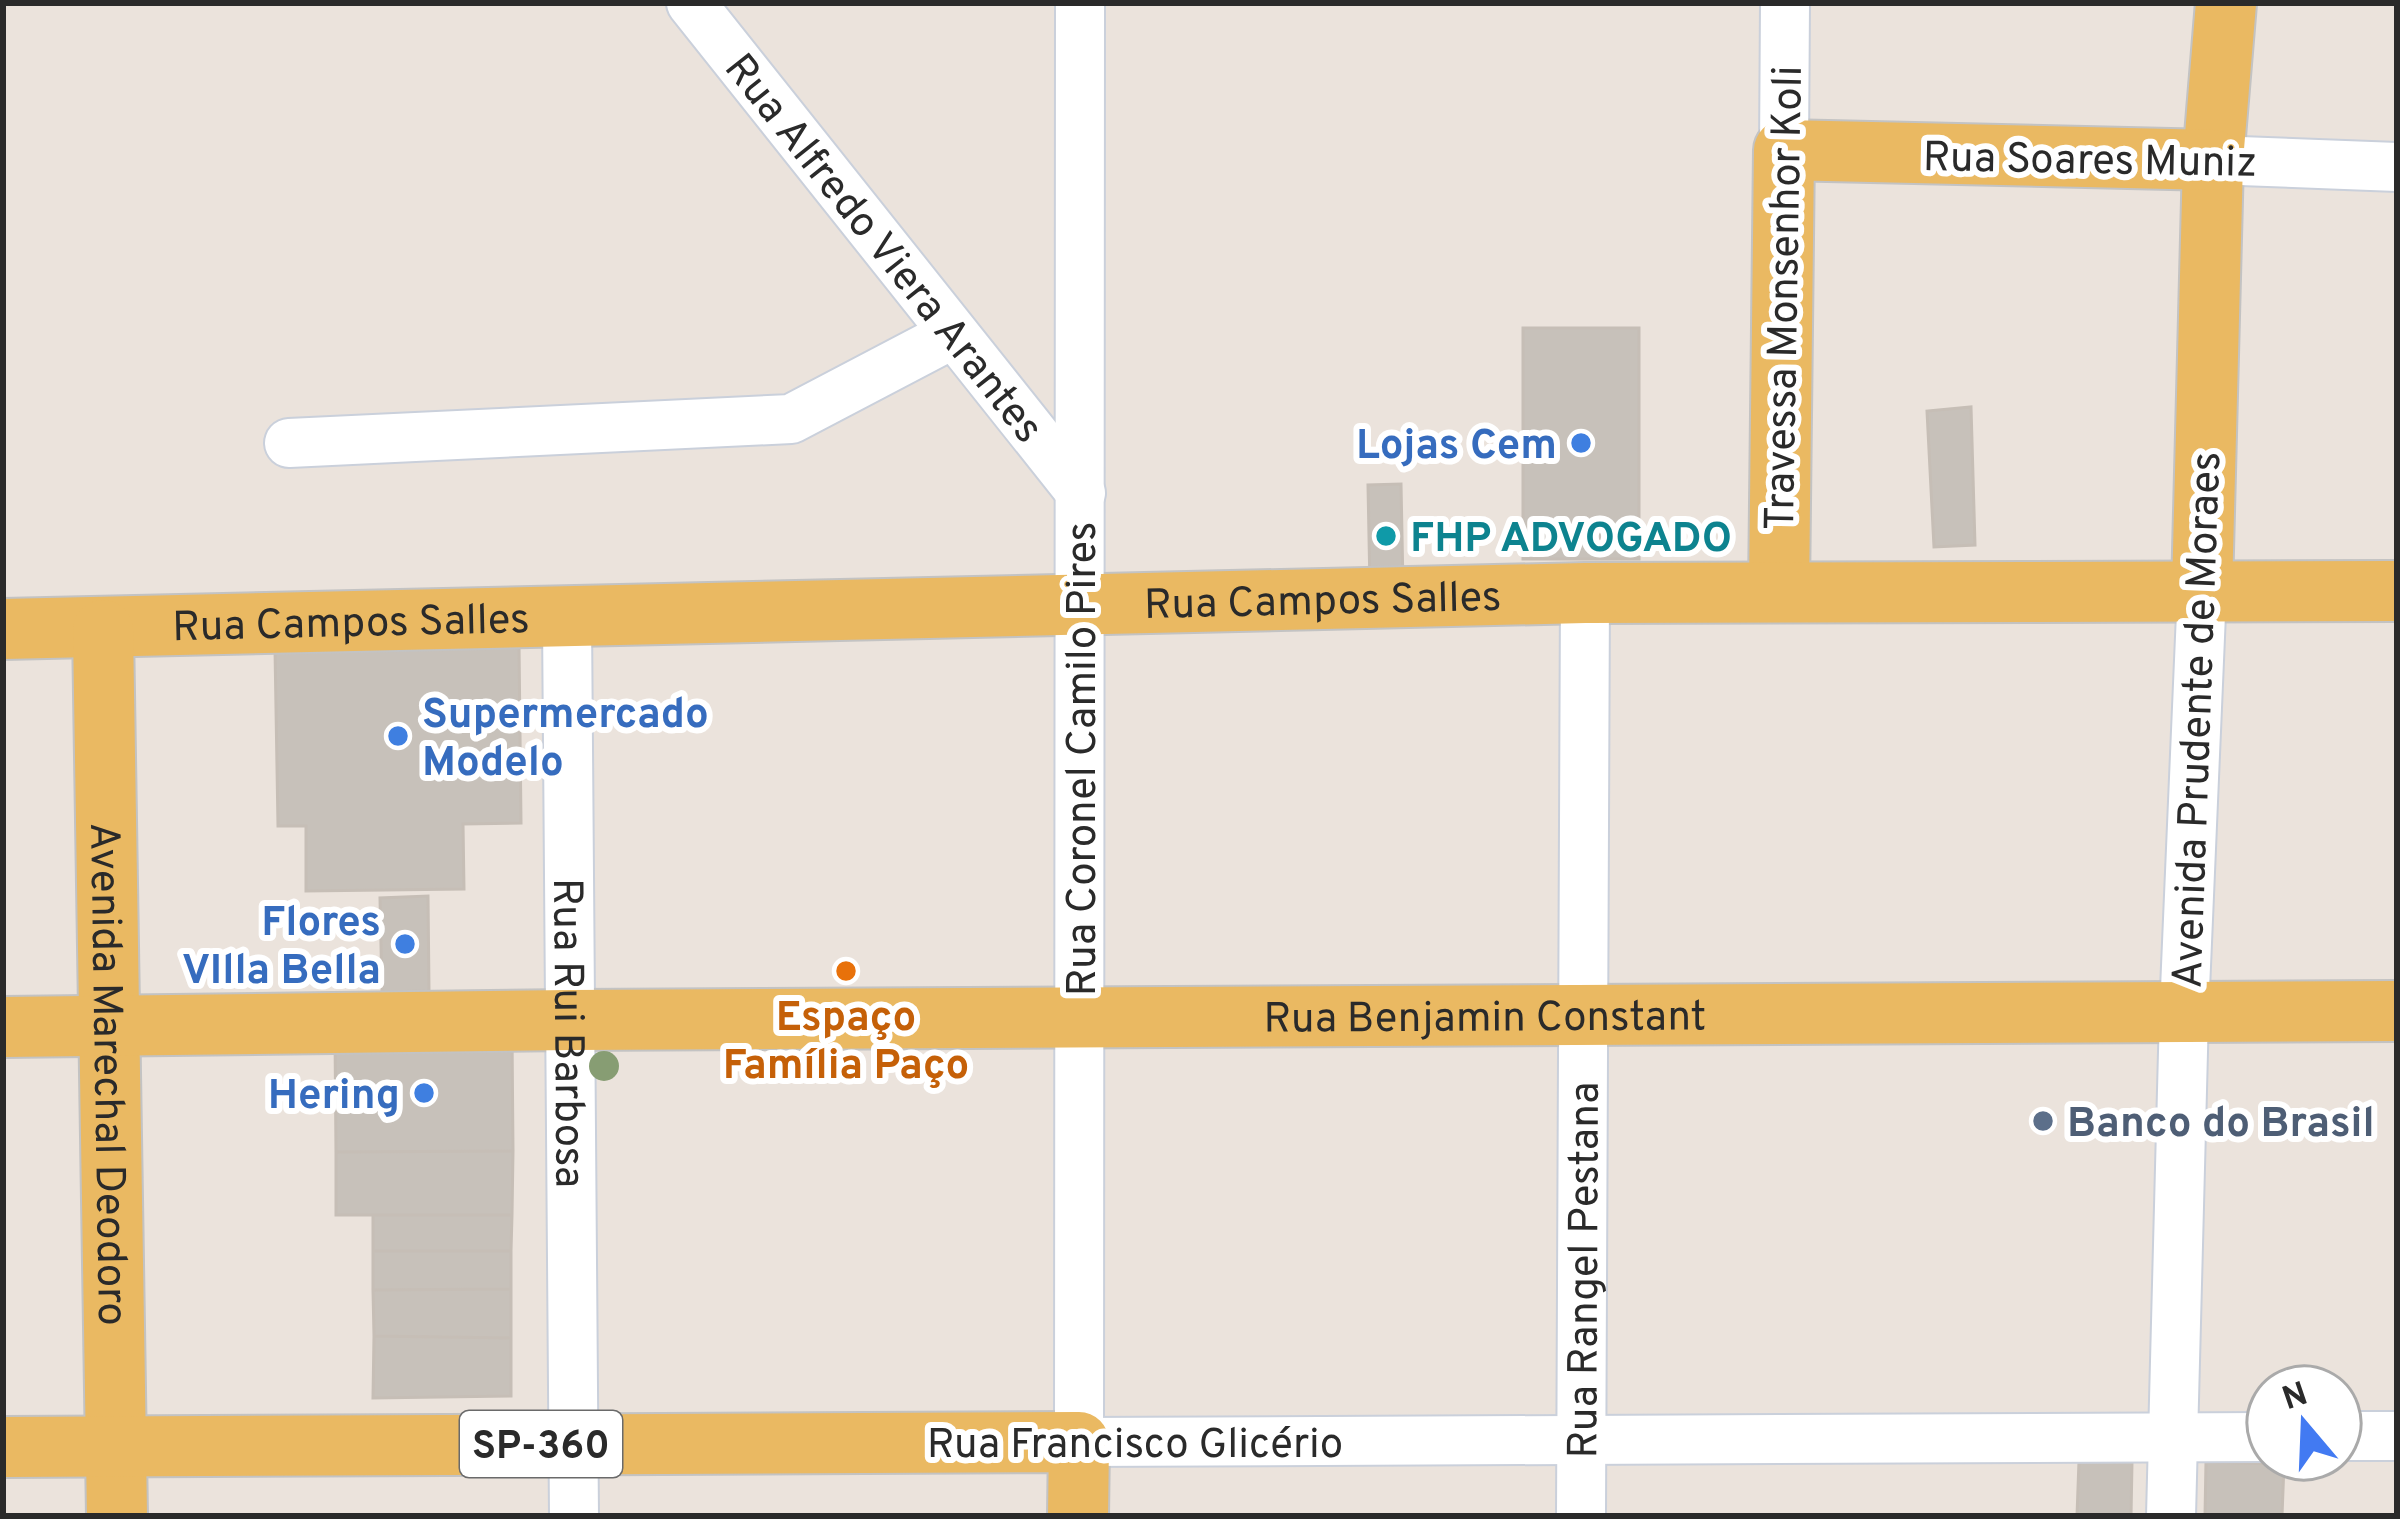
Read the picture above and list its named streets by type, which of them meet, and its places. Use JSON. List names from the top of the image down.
{
  "streets": {
    "main road": [
      "Rua Soares Muniz",
      "Travessa Monsenhor Koli",
      "Rua Campos Salles",
      "Avenida Prudente de Moraes",
      "Rua Coronel Camilo Pires",
      "Rua Benjamin Constant",
      "Avenida Marechal Deodoro",
      "Rua Francisco Glicério",
      "SP-360"
    ],
    "street": ["Rua Alfredo Viera Arantes", "Rua Rui Barbosa", "Rua Rangel Pestana"]
  },
  "crossings": [
    ["Rua Soares Muniz", "Travessa Monsenhor Koli"],
    ["Rua Soares Muniz", "Avenida Prudente de Moraes"],
    ["Rua Alfredo Viera Arantes", "Rua Coronel Camilo Pires"],
    ["Travessa Monsenhor Koli", "Rua Campos Salles"],
    ["Rua Campos Salles", "Avenida Prudente de Moraes"],
    ["Rua Campos Salles", "Rua Coronel Camilo Pires"],
    ["Rua Campos Salles", "Rua Rui Barbosa"],
    ["Rua Campos Salles", "Avenida Marechal Deodoro"],
    ["Rua Campos Salles", "Rua Rangel Pestana"],
    ["Avenida Prudente de Moraes", "Rua Benjamin Constant"],
    ["Avenida Prudente de Moraes", "Rua Francisco Glicério"],
    ["Rua Coronel Camilo Pires", "Rua Benjamin Constant"],
    ["Rua Coronel Camilo Pires", "Rua Francisco Glicério"],
    ["Rua Benjamin Constant", "Rua Rui Barbosa"],
    ["Rua Benjamin Constant", "Avenida Marechal Deodoro"],
    ["Rua Benjamin Constant", "Rua Rangel Pestana"],
    ["Rua Rui Barbosa", "Rua Francisco Glicério"],
    ["Avenida Marechal Deodoro", "Rua Francisco Glicério"],
    ["Rua Rangel Pestana", "Rua Francisco Glicério"]
  ],
  "places": [
    "Lojas Cem",
    "FHP ADVOGADO",
    "Supermercado Modelo",
    "Flores VIlla Bella",
    "Espaço Família Paço",
    "Hering",
    "Banco do Brasil"
  ],
  "north": "top"
}
